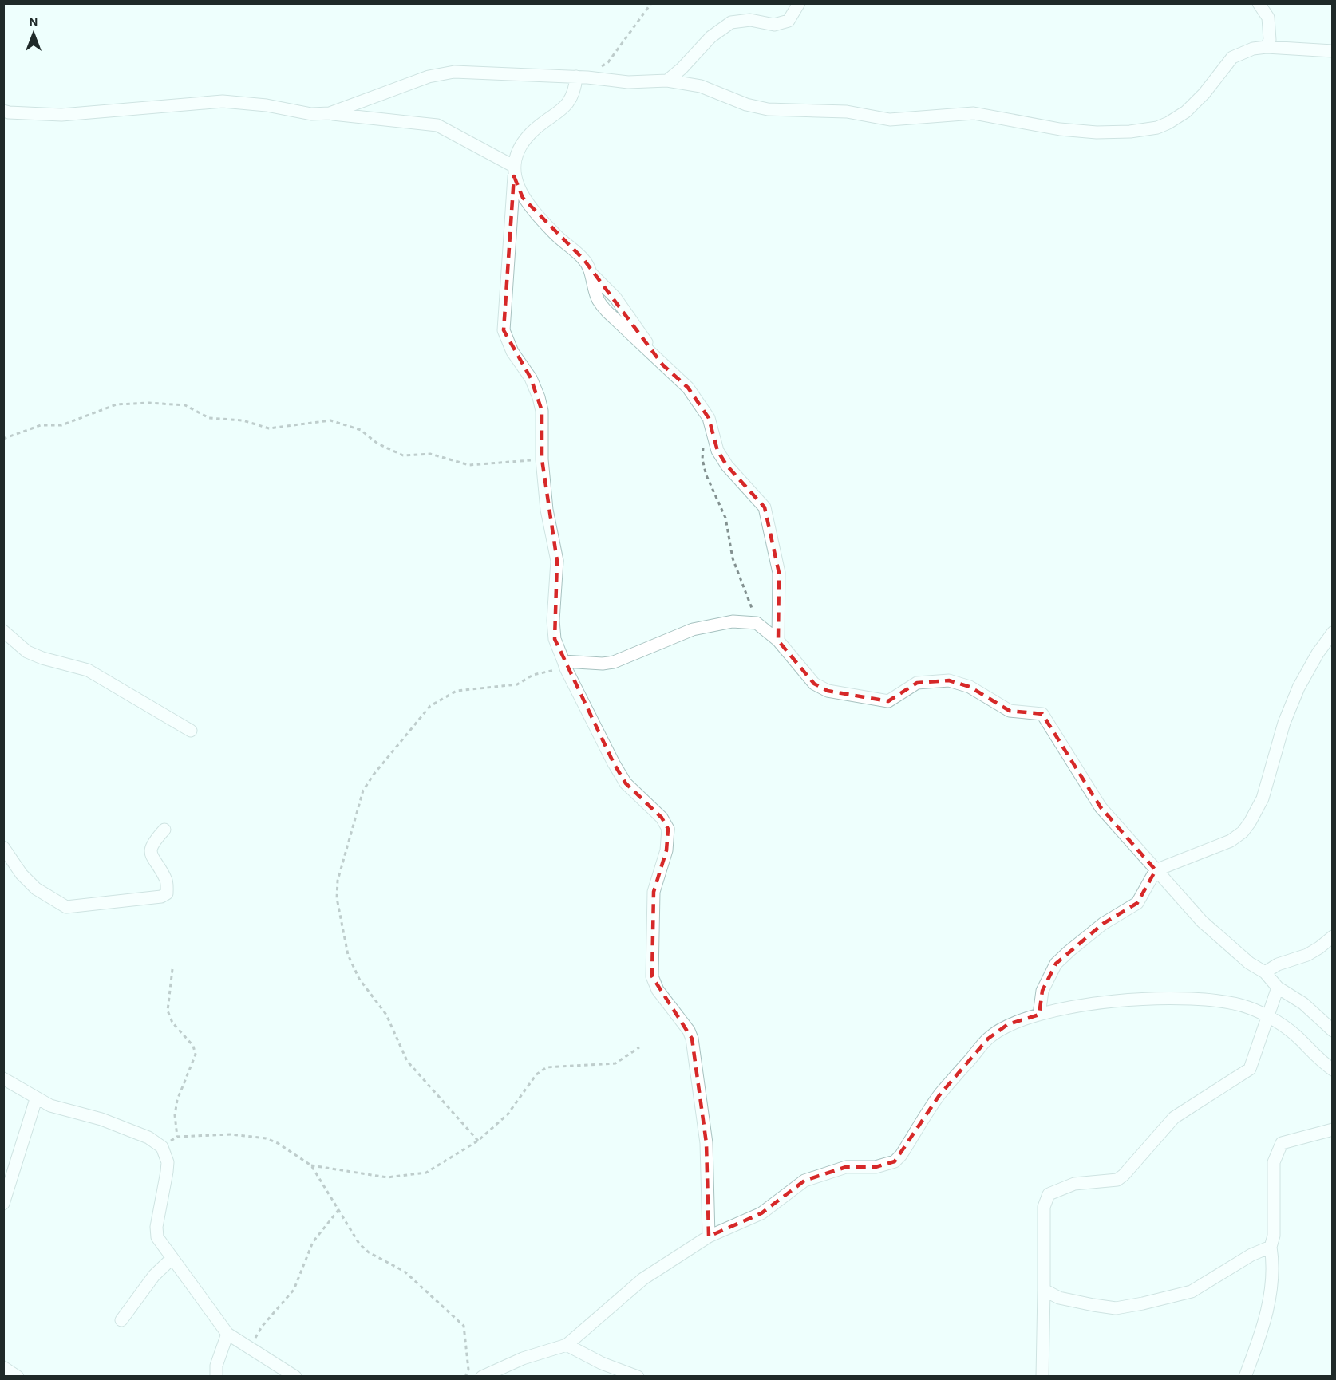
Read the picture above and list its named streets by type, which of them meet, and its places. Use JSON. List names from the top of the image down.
{
  "north": "top"
}
